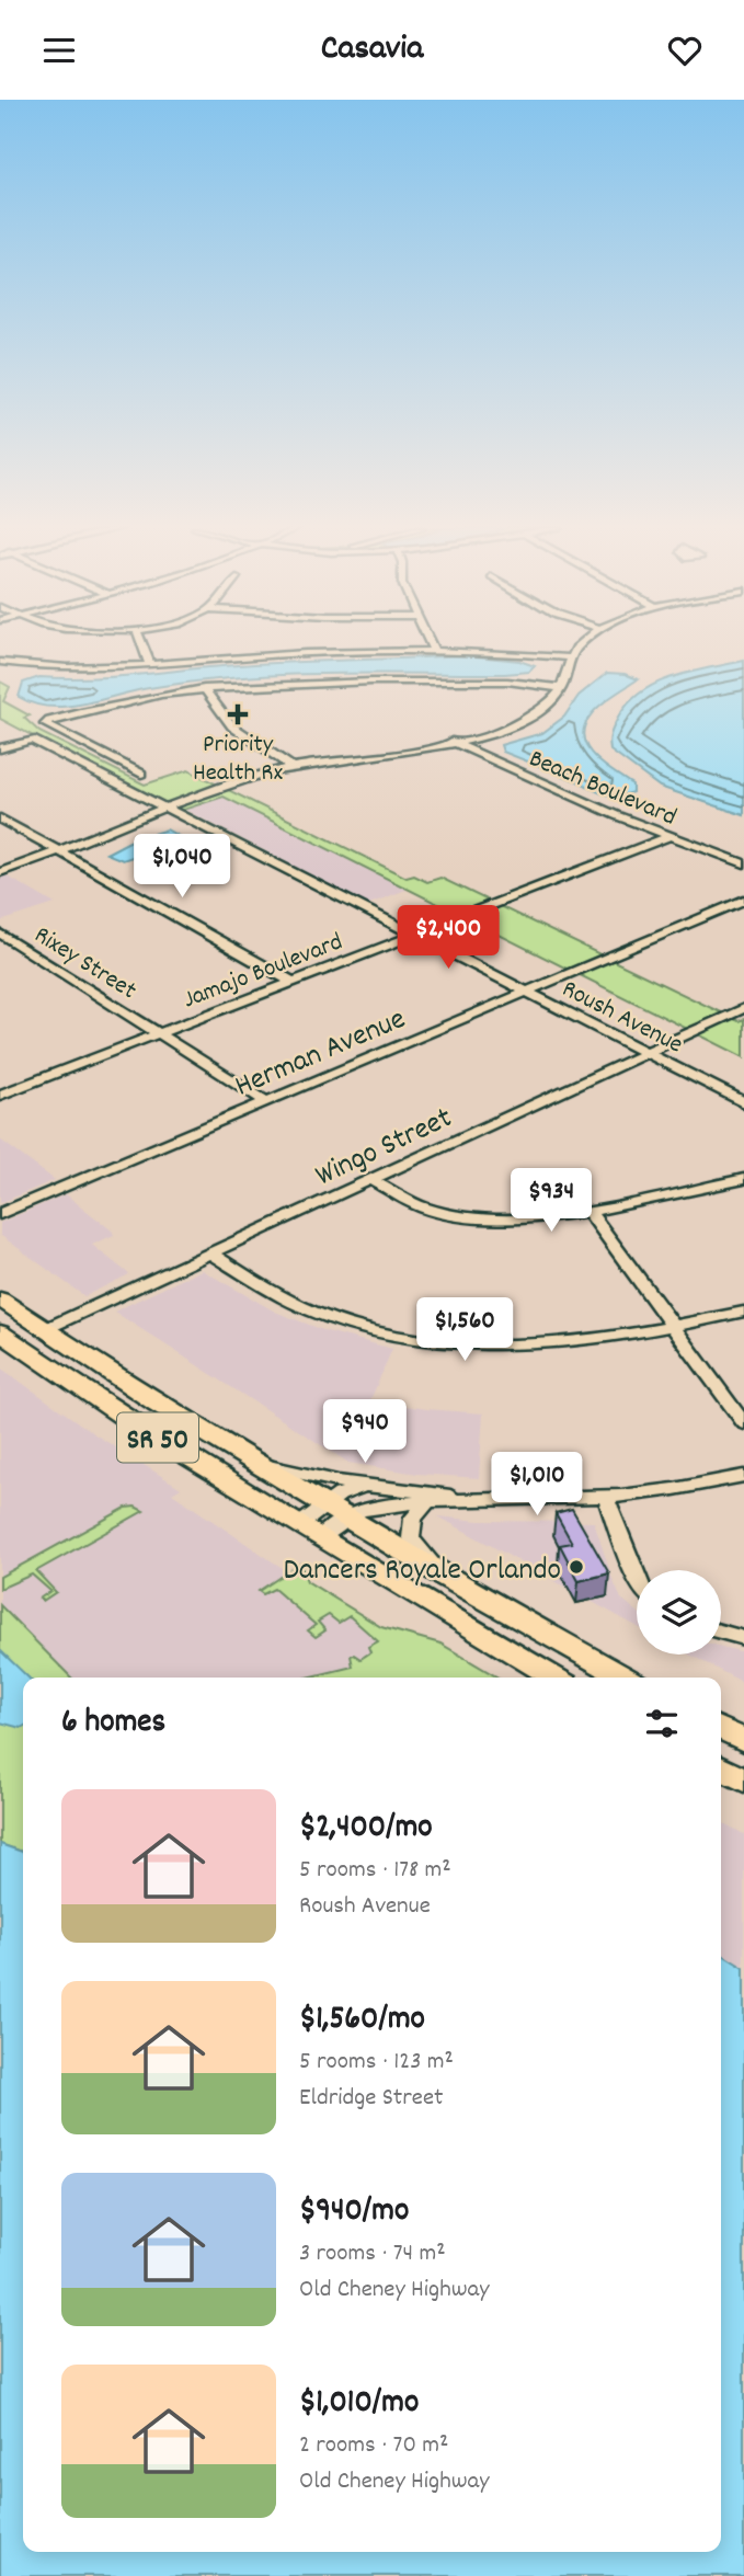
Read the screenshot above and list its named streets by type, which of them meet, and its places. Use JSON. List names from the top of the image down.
{
  "streets": {
    "highway": ["SR 50"],
    "street": [
      "Beach Boulevard",
      "Rixey Street",
      "Jamajo Boulevard",
      "Roush Avenue",
      "Herman Avenue",
      "Wingo Street"
    ]
  },
  "crossings": [
    ["Beach Boulevard", "Jamajo Boulevard"],
    ["Rixey Street", "Jamajo Boulevard"],
    ["Rixey Street", "Herman Avenue"],
    ["Jamajo Boulevard", "Roush Avenue"],
    ["Roush Avenue", "Herman Avenue"],
    ["Roush Avenue", "Wingo Street"],
    ["Wingo Street", "SR 50"]
  ],
  "places": {
    "health": ["Priority Health Rx"],
    "other": ["Dancers Royale Orlando"]
  },
  "page": {
    "header": "Casavia",
    "price": [
      "$1,040",
      "$2,400",
      "$934",
      "$1,560",
      "$940",
      "$1,010"
    ],
    "heading": "6 homes",
    "list": [
      {
        "name": "$2,400/mo",
        "note": "5 rooms · 178 m² · Roush Avenue"
      },
      {
        "name": "$1,560/mo",
        "note": "5 rooms · 123 m² · Eldridge Street"
      },
      {
        "name": "$940/mo",
        "note": "3 rooms · 74 m² · Old Cheney Highway"
      },
      {
        "name": "$1,010/mo",
        "note": "2 rooms · 70 m² · Old Cheney Highway"
      }
    ]
  }
}
